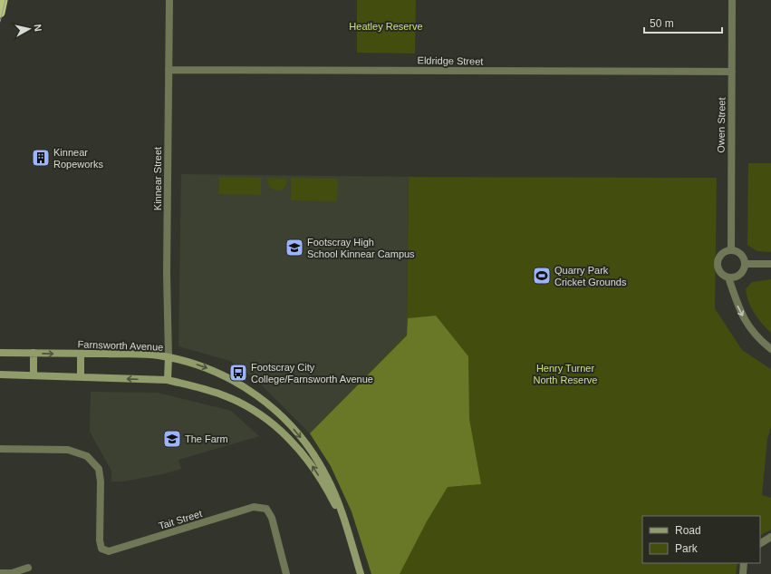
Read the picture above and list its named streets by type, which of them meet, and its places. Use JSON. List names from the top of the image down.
{
  "streets": {
    "main road": ["Farnsworth Avenue"],
    "street": [
      "Eldridge Street",
      "Owen Street",
      "Kinnear Street",
      "Tait Street"
    ]
  },
  "crossings": [
    ["Eldridge Street", "Owen Street"],
    ["Eldridge Street", "Kinnear Street"],
    ["Kinnear Street", "Farnsworth Avenue"]
  ],
  "parks": ["Heatley Reserve", "Henry Turner North Reserve"],
  "places": {
    "building": ["Kinnear Ropeworks"],
    "school or university": ["Footscray High School Kinnear Campus", "The Farm"],
    "sports": ["Quarry Park Cricket Grounds"],
    "bus stop": ["Footscray City College/Farnsworth Avenue"]
  },
  "legend": ["Road", "Park"],
  "scale_bar": "50 m",
  "north": "right"
}
